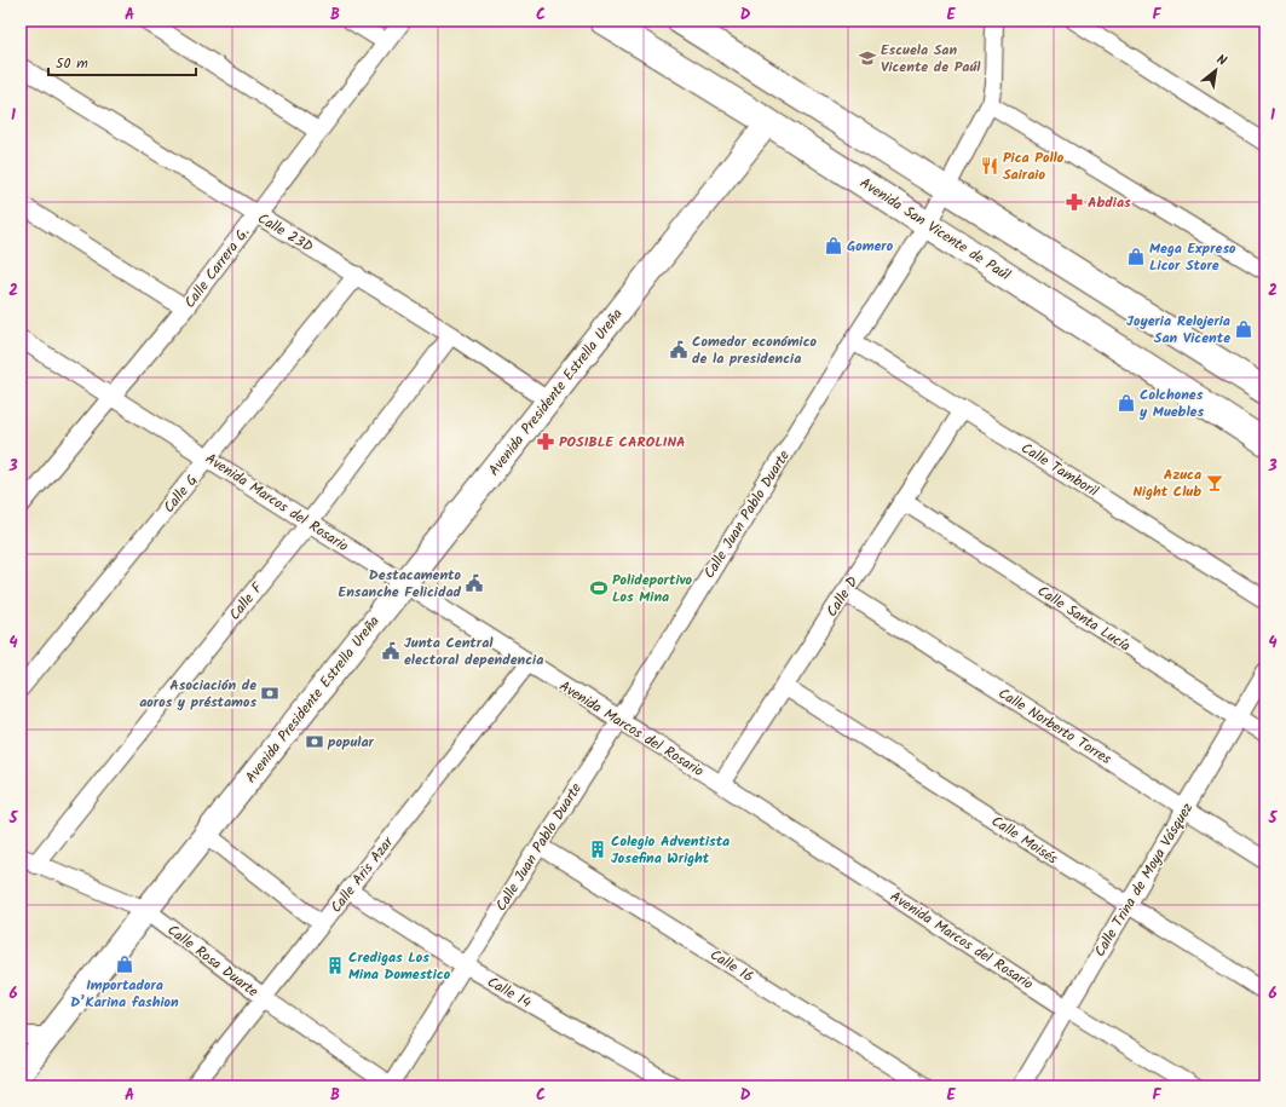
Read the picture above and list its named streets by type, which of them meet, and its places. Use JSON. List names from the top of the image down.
{
  "streets": {
    "main road": ["Avenida San Vicente de Paúl", "Avenida Presidente Estrella Ureña"],
    "street": [
      "Calle 23D",
      "Calle Carrera G.",
      "Calle Tamboril",
      "Calle G",
      "Avenida Marcos del Rosario",
      "Calle Juan Pablo Duarte",
      "Calle D",
      "Calle F",
      "Calle Santa Lucía",
      "Calle Norberto Torres",
      "Calle Moisés",
      "Calle Aris Azar",
      "Calle Trina de Moya Vásquez",
      "Calle Rosa Duarte",
      "Calle 16",
      "Calle 14"
    ]
  },
  "crossings": [
    ["Avenida San Vicente de Paúl", "Avenida Presidente Estrella Ureña"],
    ["Avenida San Vicente de Paúl", "Calle Juan Pablo Duarte"],
    ["Calle 23D", "Calle Carrera G."],
    ["Calle 23D", "Avenida Presidente Estrella Ureña"],
    ["Calle 23D", "Calle G"],
    ["Calle 23D", "Calle F"],
    ["Calle Carrera G.", "Avenida Marcos del Rosario"],
    ["Avenida Presidente Estrella Ureña", "Avenida Marcos del Rosario"],
    ["Avenida Presidente Estrella Ureña", "Calle Rosa Duarte"],
    ["Calle Tamboril", "Calle Juan Pablo Duarte"],
    ["Calle Tamboril", "Calle D"],
    ["Calle G", "Avenida Marcos del Rosario"],
    ["Avenida Marcos del Rosario", "Calle Juan Pablo Duarte"],
    ["Avenida Marcos del Rosario", "Calle D"],
    ["Avenida Marcos del Rosario", "Calle F"],
    ["Avenida Marcos del Rosario", "Calle Aris Azar"],
    ["Avenida Marcos del Rosario", "Calle Trina de Moya Vásquez"],
    ["Calle Juan Pablo Duarte", "Calle Rosa Duarte"],
    ["Calle Juan Pablo Duarte", "Calle 16"],
    ["Calle Juan Pablo Duarte", "Calle 14"],
    ["Calle D", "Calle Santa Lucía"],
    ["Calle D", "Calle Norberto Torres"],
    ["Calle D", "Calle Moisés"],
    ["Calle F", "Calle Rosa Duarte"],
    ["Calle Santa Lucía", "Calle Trina de Moya Vásquez"],
    ["Calle Norberto Torres", "Calle Trina de Moya Vásquez"],
    ["Calle Moisés", "Calle Trina de Moya Vásquez"],
    ["Calle Aris Azar", "Calle Rosa Duarte"],
    ["Calle Aris Azar", "Calle 14"]
  ],
  "places": {
    "school or university": ["Escuela San Vicente de Paúl"],
    "restaurant": ["Pica Pollo Sairaio"],
    "pharmacy": ["Abdias", "POSIBLE CAROLINA"],
    "shop": [
      "Gomero",
      "Mega Expreso Licor Store",
      "Joyeria Relojeria San Vicente",
      "Colchones y Muebles",
      "Importadora D’Karina fashion"
    ],
    "public building": ["Comedor económico de la presidencia", "Destacamento Ensanche Felicidad", "Junta Central electoral dependencia"],
    "bar": ["Azuca Night Club"],
    "sports": ["Polideportivo Los Mina"],
    "bank": ["Asociación de aoros y préstamos", "popular"],
    "building": ["Colegio Adventista Josefina Wright", "Credigas Los Mina Domestico"]
  },
  "scale_bar": "50 m",
  "north": "top right",
  "grid": {
    "columns": [
      "A",
      "B",
      "C",
      "D",
      "E",
      "F"
    ],
    "rows": [
      "1",
      "2",
      "3",
      "4",
      "5",
      "6"
    ]
  }
}
